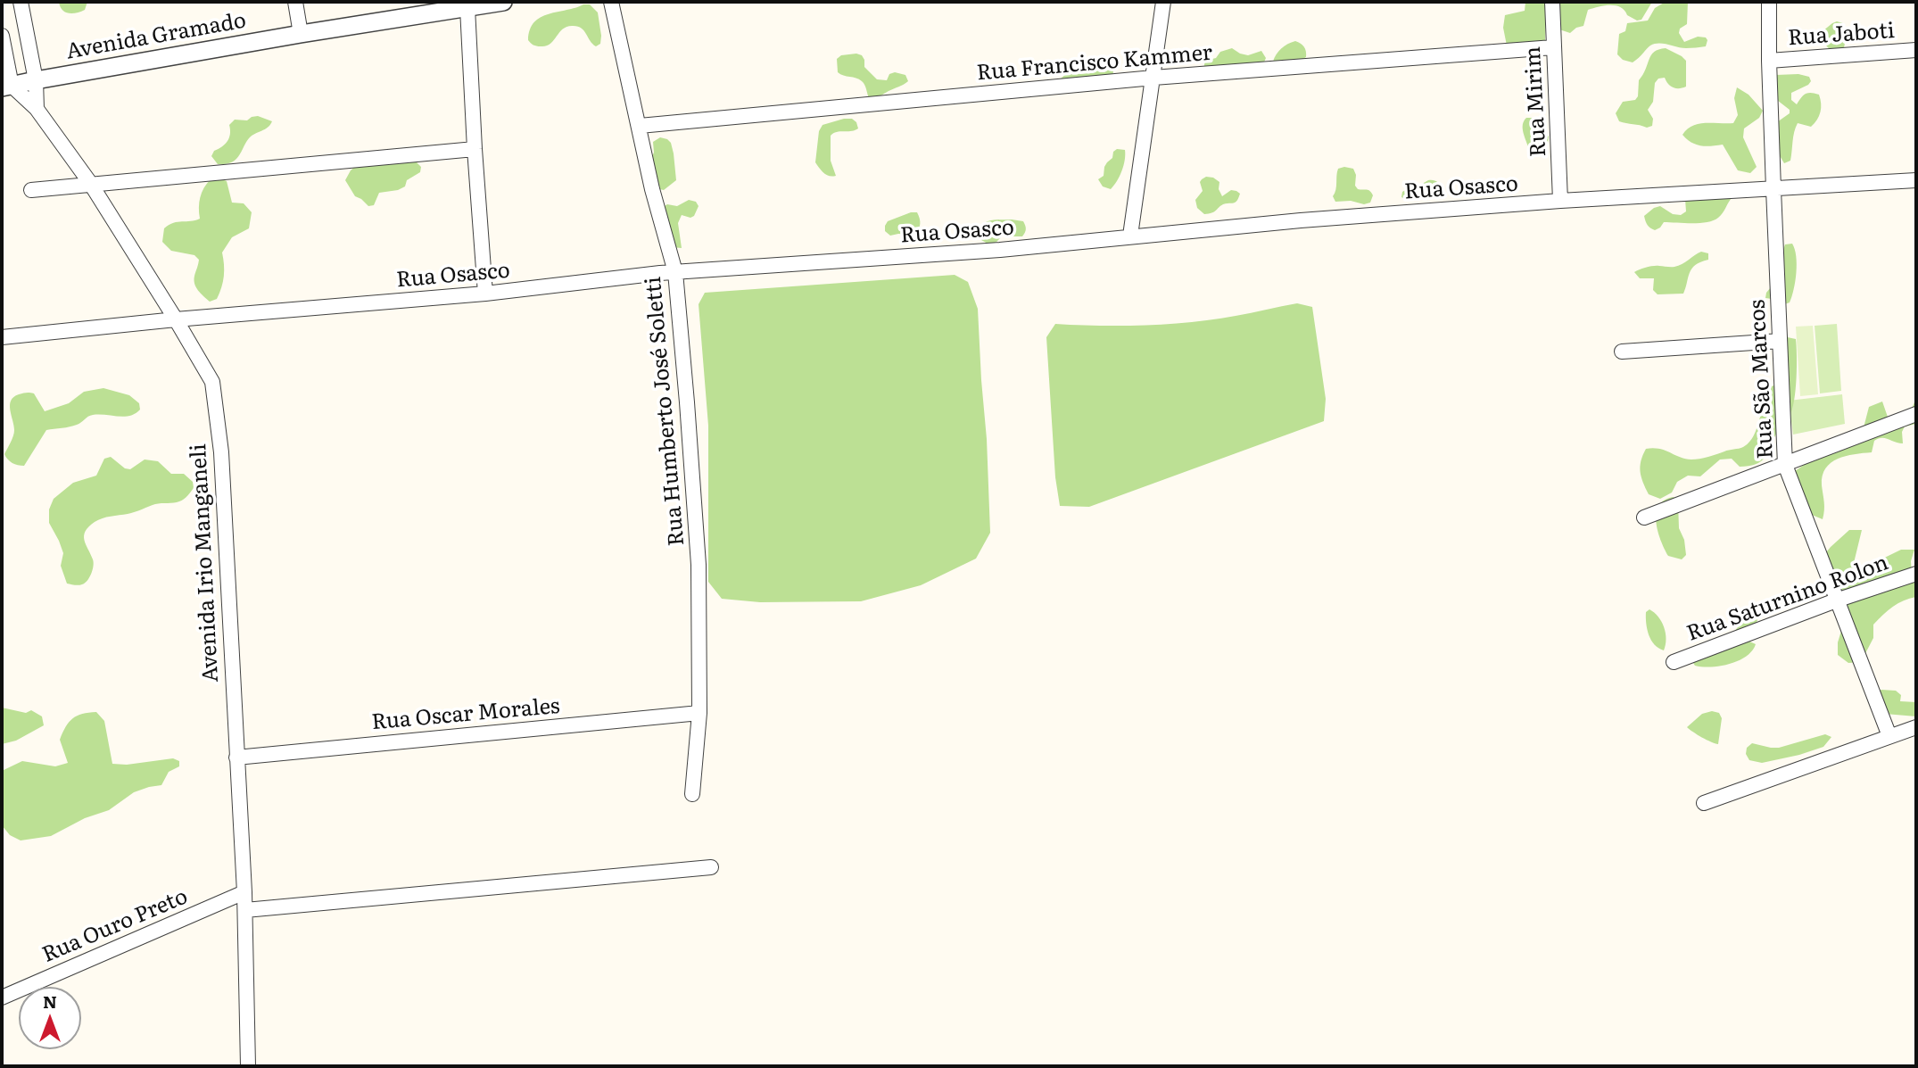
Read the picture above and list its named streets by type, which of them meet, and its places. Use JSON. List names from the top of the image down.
{
  "streets": {
    "street": [
      "Rua Jaboti",
      "Avenida Gramado",
      "Rua Francisco Kammer",
      "Rua Mirim",
      "Rua Osasco",
      "Rua São Marcos",
      "Rua Humberto José Soletti",
      "Avenida Irio Manganeli",
      "Rua Saturnino Rolon",
      "Rua Oscar Morales",
      "Rua Ouro Preto"
    ]
  },
  "crossings": [
    ["Rua Jaboti", "Rua São Marcos"],
    ["Avenida Gramado", "Avenida Irio Manganeli"],
    ["Rua Francisco Kammer", "Rua Mirim"],
    ["Rua Francisco Kammer", "Rua Humberto José Soletti"],
    ["Rua Mirim", "Rua Osasco"],
    ["Rua Osasco", "Rua São Marcos"],
    ["Rua Osasco", "Rua Humberto José Soletti"],
    ["Rua Osasco", "Avenida Irio Manganeli"],
    ["Rua São Marcos", "Rua Saturnino Rolon"],
    ["Rua Humberto José Soletti", "Rua Oscar Morales"],
    ["Avenida Irio Manganeli", "Rua Oscar Morales"],
    ["Avenida Irio Manganeli", "Rua Ouro Preto"]
  ],
  "north": "top"
}
